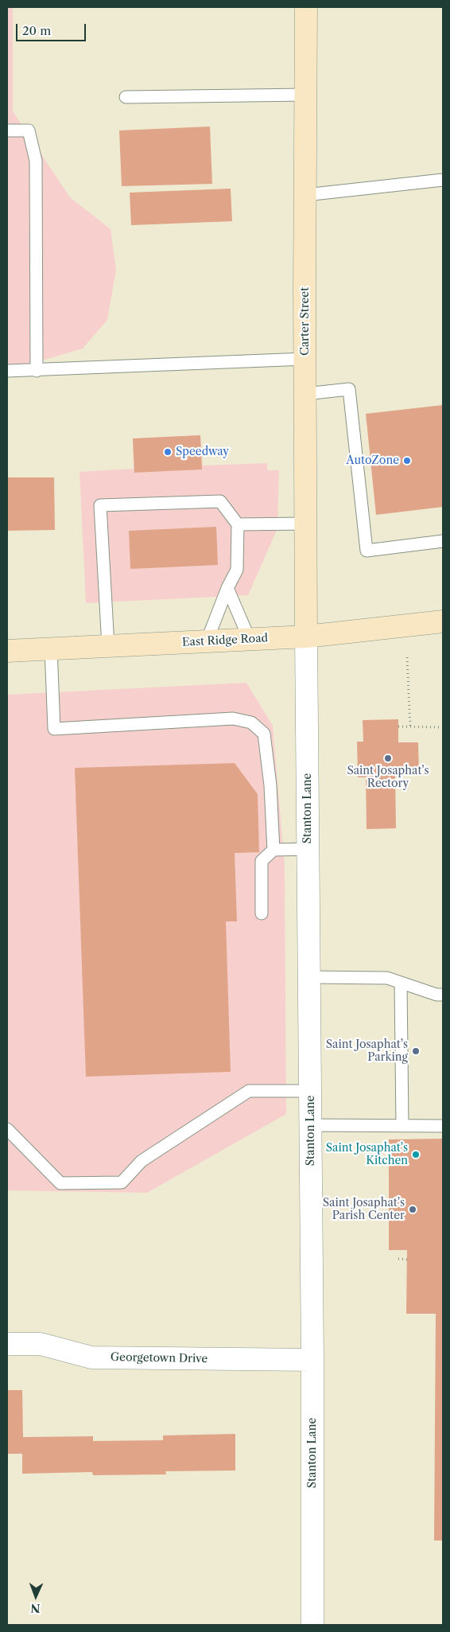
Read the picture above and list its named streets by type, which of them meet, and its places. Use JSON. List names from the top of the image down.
{
  "streets": {
    "main road": ["Carter Street", "East Ridge Road"],
    "street": ["Stanton Lane", "Georgetown Drive"]
  },
  "crossings": [
    ["Carter Street", "East Ridge Road"],
    ["Carter Street", "Stanton Lane"],
    ["East Ridge Road", "Stanton Lane"],
    ["Stanton Lane", "Georgetown Drive"]
  ],
  "places": [
    "Speedway",
    "AutoZone",
    "Saint Josaphat’s Rectory",
    "Saint Josaphat’s Parking",
    "Saint Josaphat’s Kitchen",
    "Saint Josaphat’s Parish Center"
  ],
  "scale_bar": "20 m",
  "north": "bottom"
}
